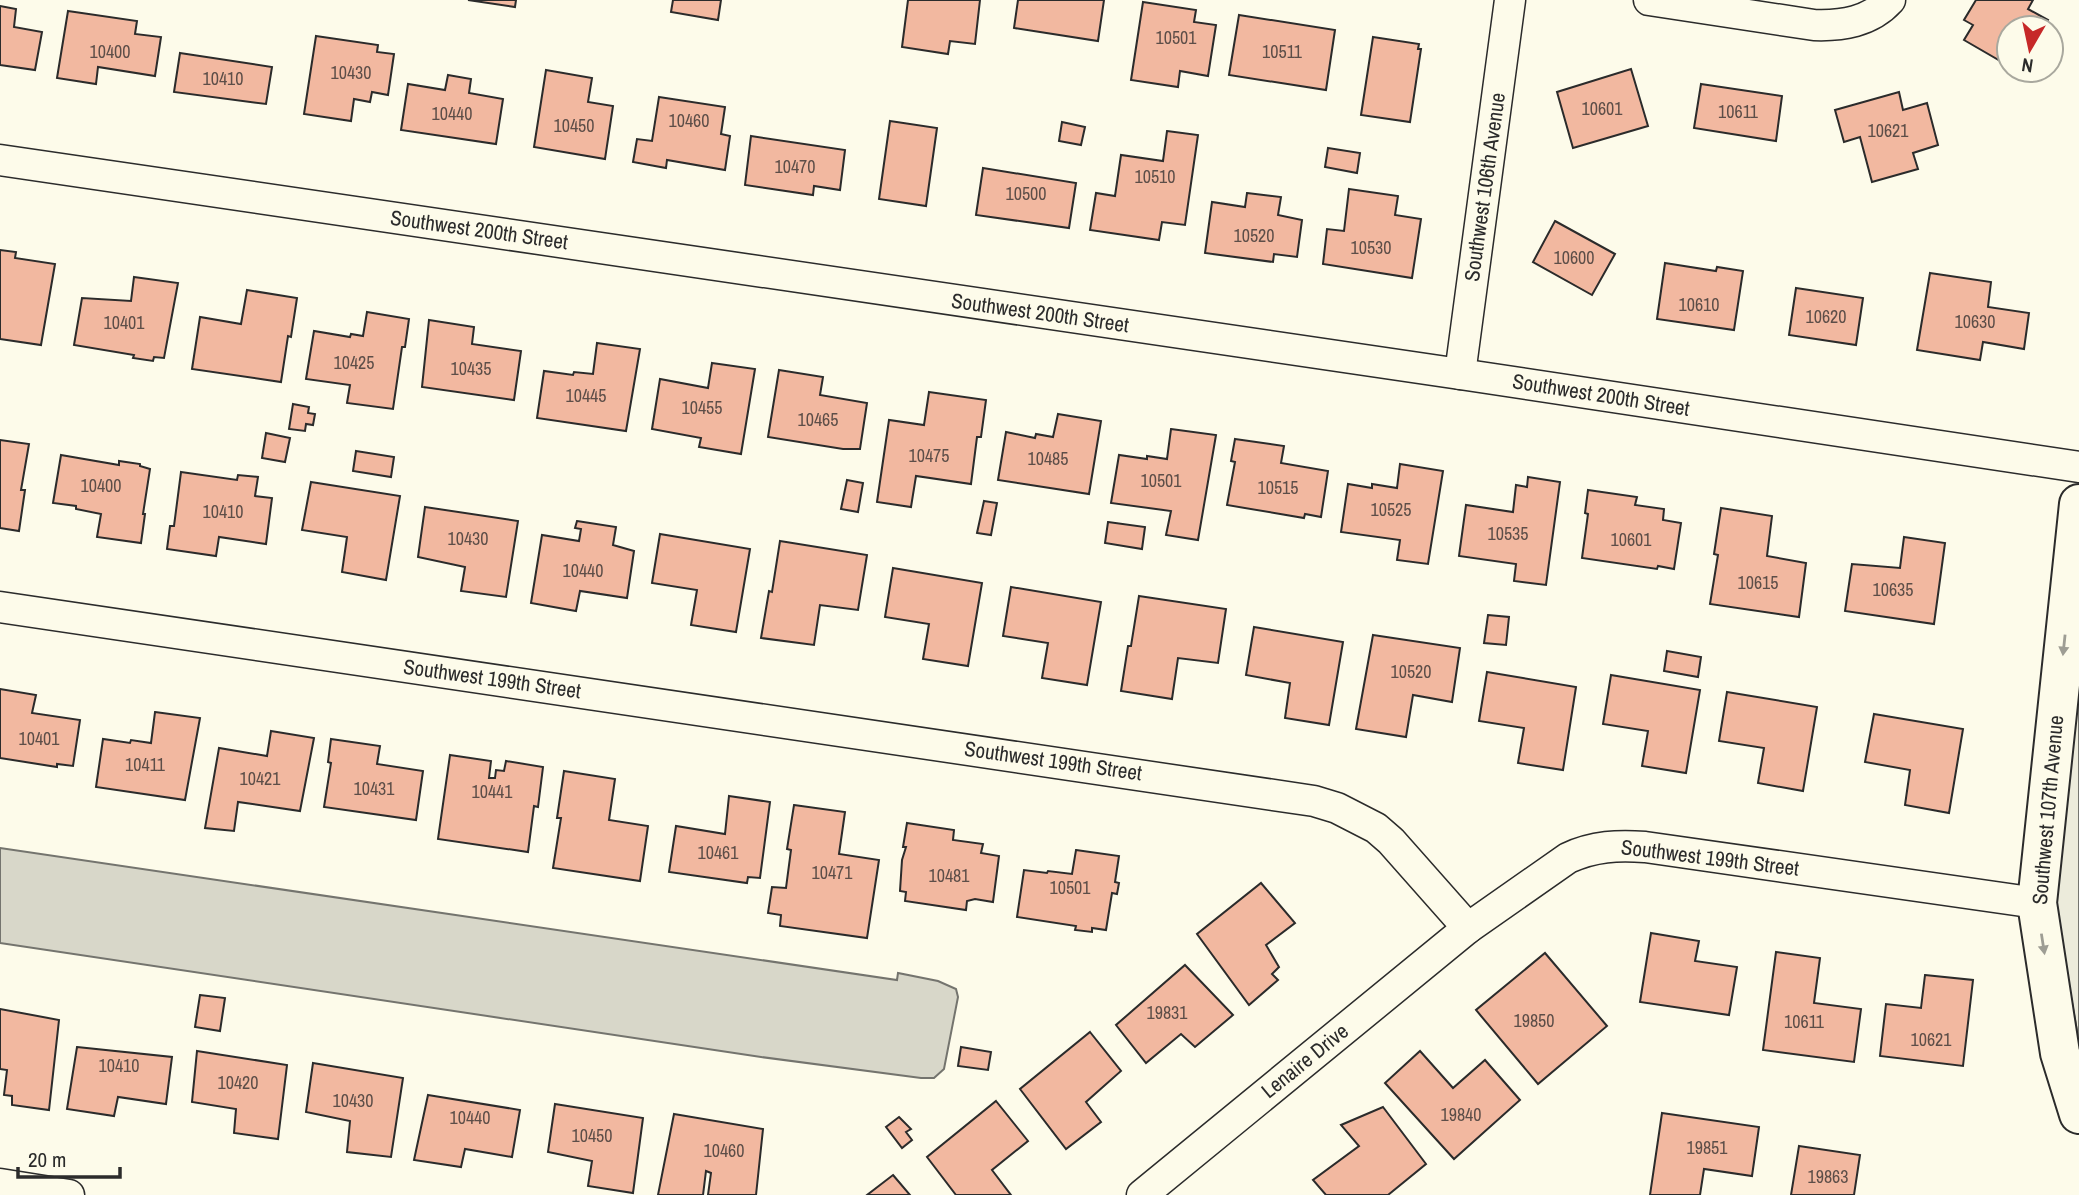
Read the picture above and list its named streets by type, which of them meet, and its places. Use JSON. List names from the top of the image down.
{
  "streets": {
    "main road": ["Southwest 107th Avenue"],
    "street": [
      "Southwest 106th Avenue",
      "Southwest 200th Street",
      "Southwest 199th Street",
      "Lenaire Drive"
    ]
  },
  "crossings": [
    ["Southwest 106th Avenue", "Southwest 200th Street"],
    ["Southwest 199th Street", "Southwest 107th Avenue"],
    ["Southwest 199th Street", "Lenaire Drive"]
  ],
  "one_way": ["Southwest 107th Avenue"],
  "house_numbers": [
    "10501",
    "10400",
    "10511",
    "10430",
    "10410",
    "10601",
    "10611",
    "10440",
    "10460",
    "10450",
    "10621",
    "10470",
    "10510",
    "10500",
    "10520",
    "10530",
    "10600",
    "10610",
    "10620",
    "10630",
    "10401",
    "10425",
    "10435",
    "10445",
    "10455",
    "10465",
    "10475",
    "10485",
    "10501",
    "10400",
    "10515",
    "10525",
    "10410",
    "10535",
    "10430",
    "10601",
    "10440",
    "10615",
    "10635",
    "10520",
    "10401",
    "10411",
    "10421",
    "10431",
    "10441",
    "10461",
    "10471",
    "10481",
    "10501",
    "19831",
    "19850",
    "10611",
    "10621",
    "10410",
    "10420",
    "10430",
    "19840",
    "10440",
    "10450",
    "19851",
    "10460",
    "19863"
  ],
  "scale_bar": "20 m",
  "north": "bottom"
}
